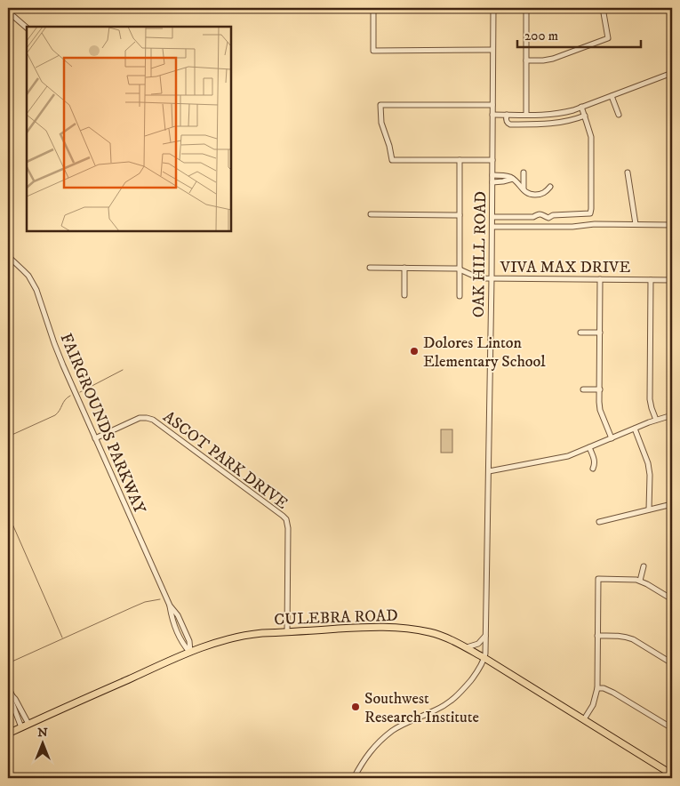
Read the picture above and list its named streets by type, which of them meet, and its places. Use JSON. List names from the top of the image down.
{
  "streets": {
    "main road": ["CULEBRA ROAD"],
    "street": [
      "OAK HILL ROAD",
      "VIVA MAX DRIVE",
      "FAIRGROUNDS PARKWAY",
      "ASCOT PARK DRIVE"
    ]
  },
  "crossings": [
    ["OAK HILL ROAD", "VIVA MAX DRIVE"],
    ["OAK HILL ROAD", "CULEBRA ROAD"],
    ["FAIRGROUNDS PARKWAY", "ASCOT PARK DRIVE"],
    ["FAIRGROUNDS PARKWAY", "CULEBRA ROAD"],
    ["ASCOT PARK DRIVE", "CULEBRA ROAD"]
  ],
  "places": ["Dolores Linton Elementary School", "Southwest Research Institute"],
  "scale_bar": "200 m",
  "north": "top"
}
